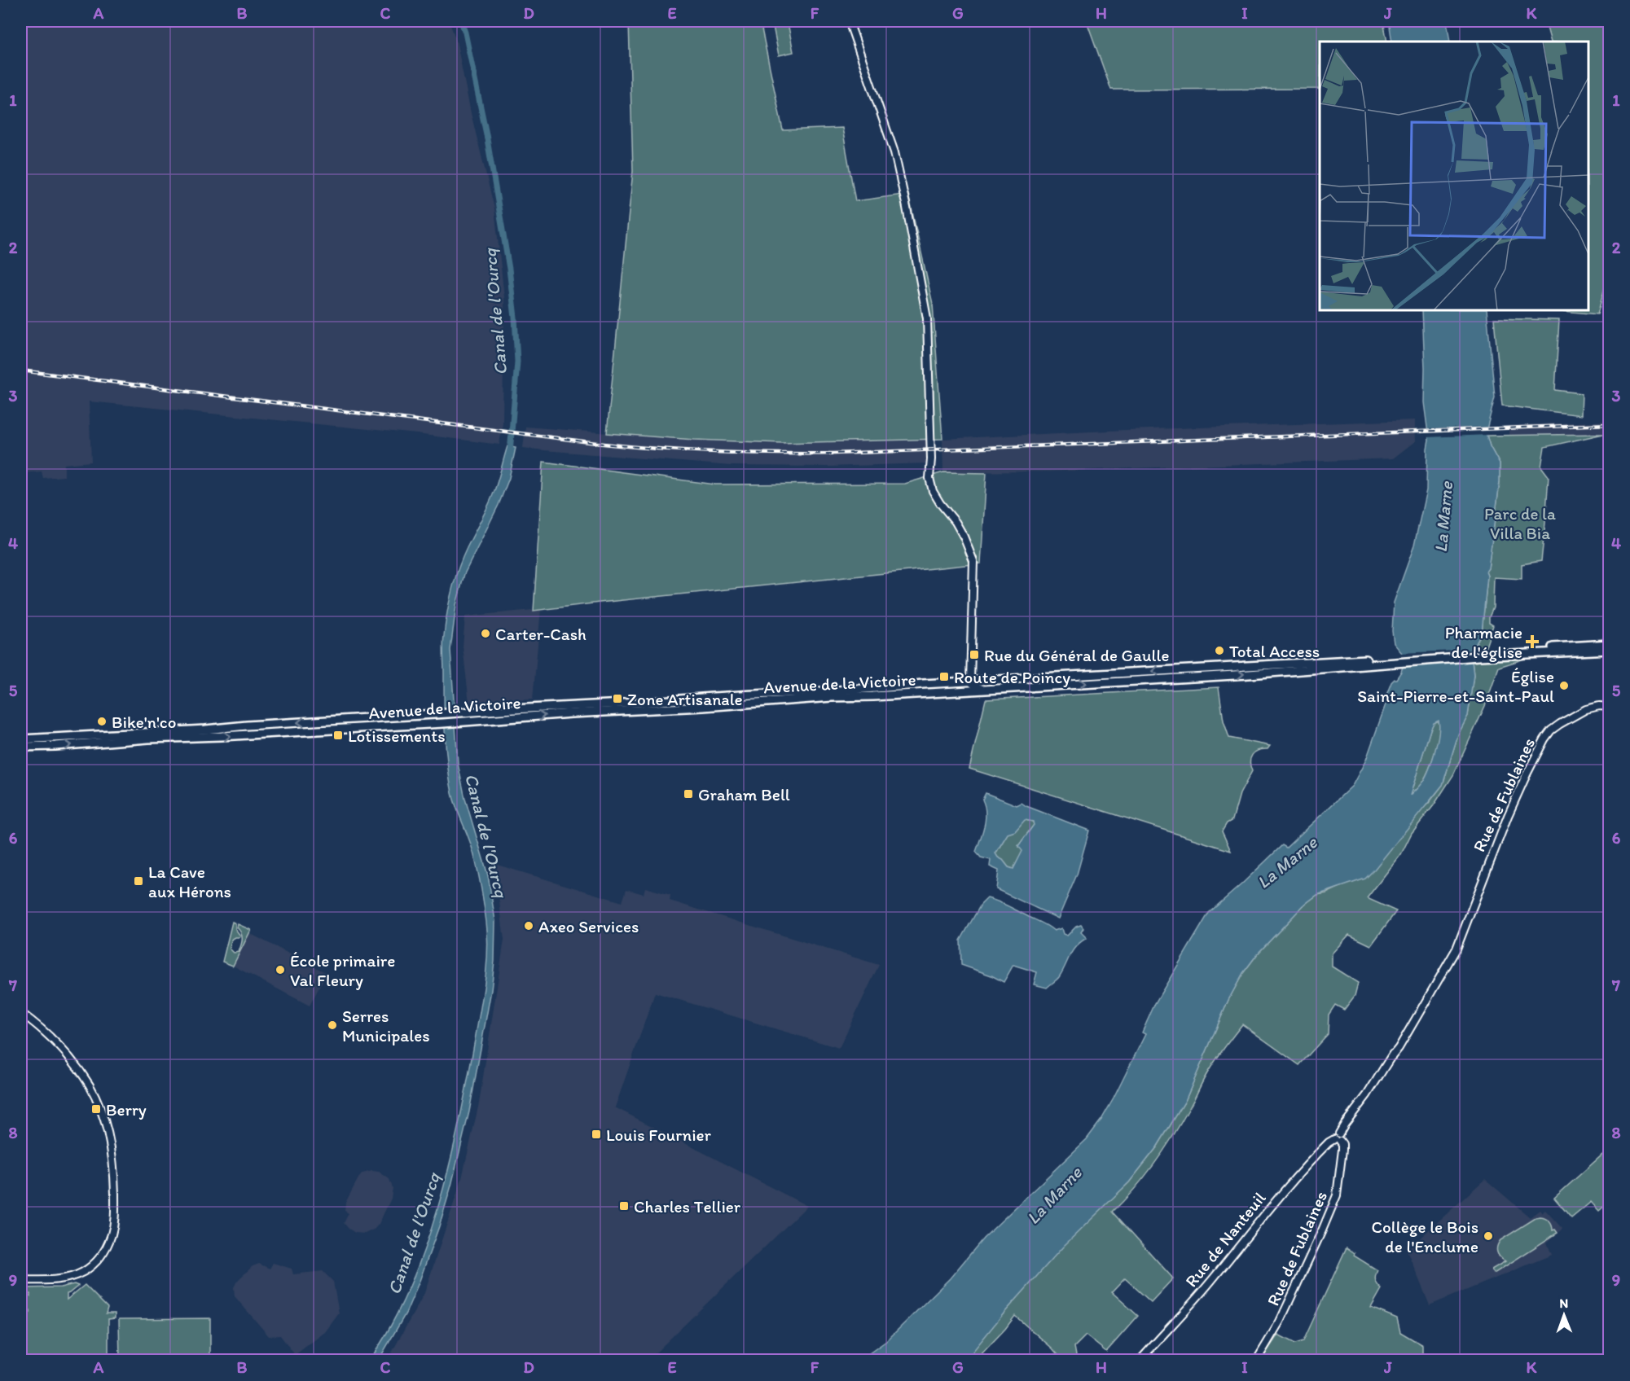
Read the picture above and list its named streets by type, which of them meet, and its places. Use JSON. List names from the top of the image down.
{
  "streets": {
    "main road": ["Avenue de la Victoire"],
    "street": ["Rue de Fublaines", "Rue de Nanteuil"]
  },
  "crossings": [
    ["Rue de Fublaines", "Rue de Nanteuil"]
  ],
  "water": ["Canal de l'Ourcq", "La Marne"],
  "parks": ["Parc de la Villa Bia"],
  "places": {
    "other": [
      "Carter-Cash",
      "Total Access",
      "Église Saint-Pierre-et-Saint-Paul",
      "Bike'n'co",
      "Axeo Services",
      "École primaire Val Fleury",
      "Serres Municipales",
      "Collège le Bois de l'Enclume"
    ],
    "health": ["Pharmacie de l'église"],
    "transit": [
      "Rue du Général de Gaulle",
      "Route de Poincy",
      "Zone Artisanale",
      "Lotissements",
      "Graham Bell",
      "La Cave aux Hérons",
      "Berry",
      "Louis Fournier",
      "Charles Tellier"
    ]
  },
  "north": "top",
  "grid": {
    "columns": [
      "A",
      "B",
      "C",
      "D",
      "E",
      "F",
      "G",
      "H",
      "I",
      "J",
      "K"
    ],
    "rows": [
      "1",
      "2",
      "3",
      "4",
      "5",
      "6",
      "7",
      "8",
      "9"
    ]
  }
}
